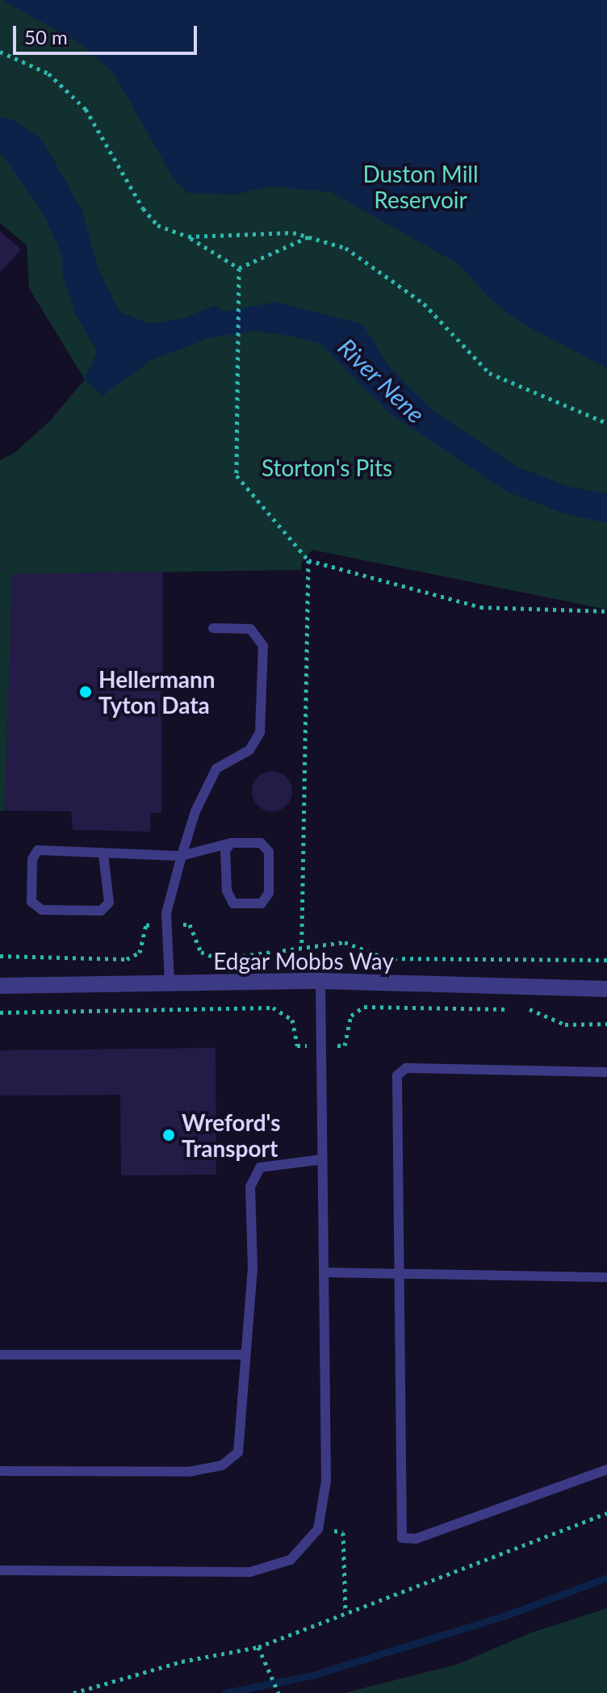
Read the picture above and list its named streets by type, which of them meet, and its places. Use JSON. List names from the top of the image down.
{
  "streets": {
    "street": ["Edgar Mobbs Way"]
  },
  "water": ["River Nene"],
  "parks": ["Duston Mill Reservoir", "Storton's Pits"],
  "places": ["Hellermann Tyton Data", "Wreford's Transport"],
  "scale_bar": "50 m"
}
